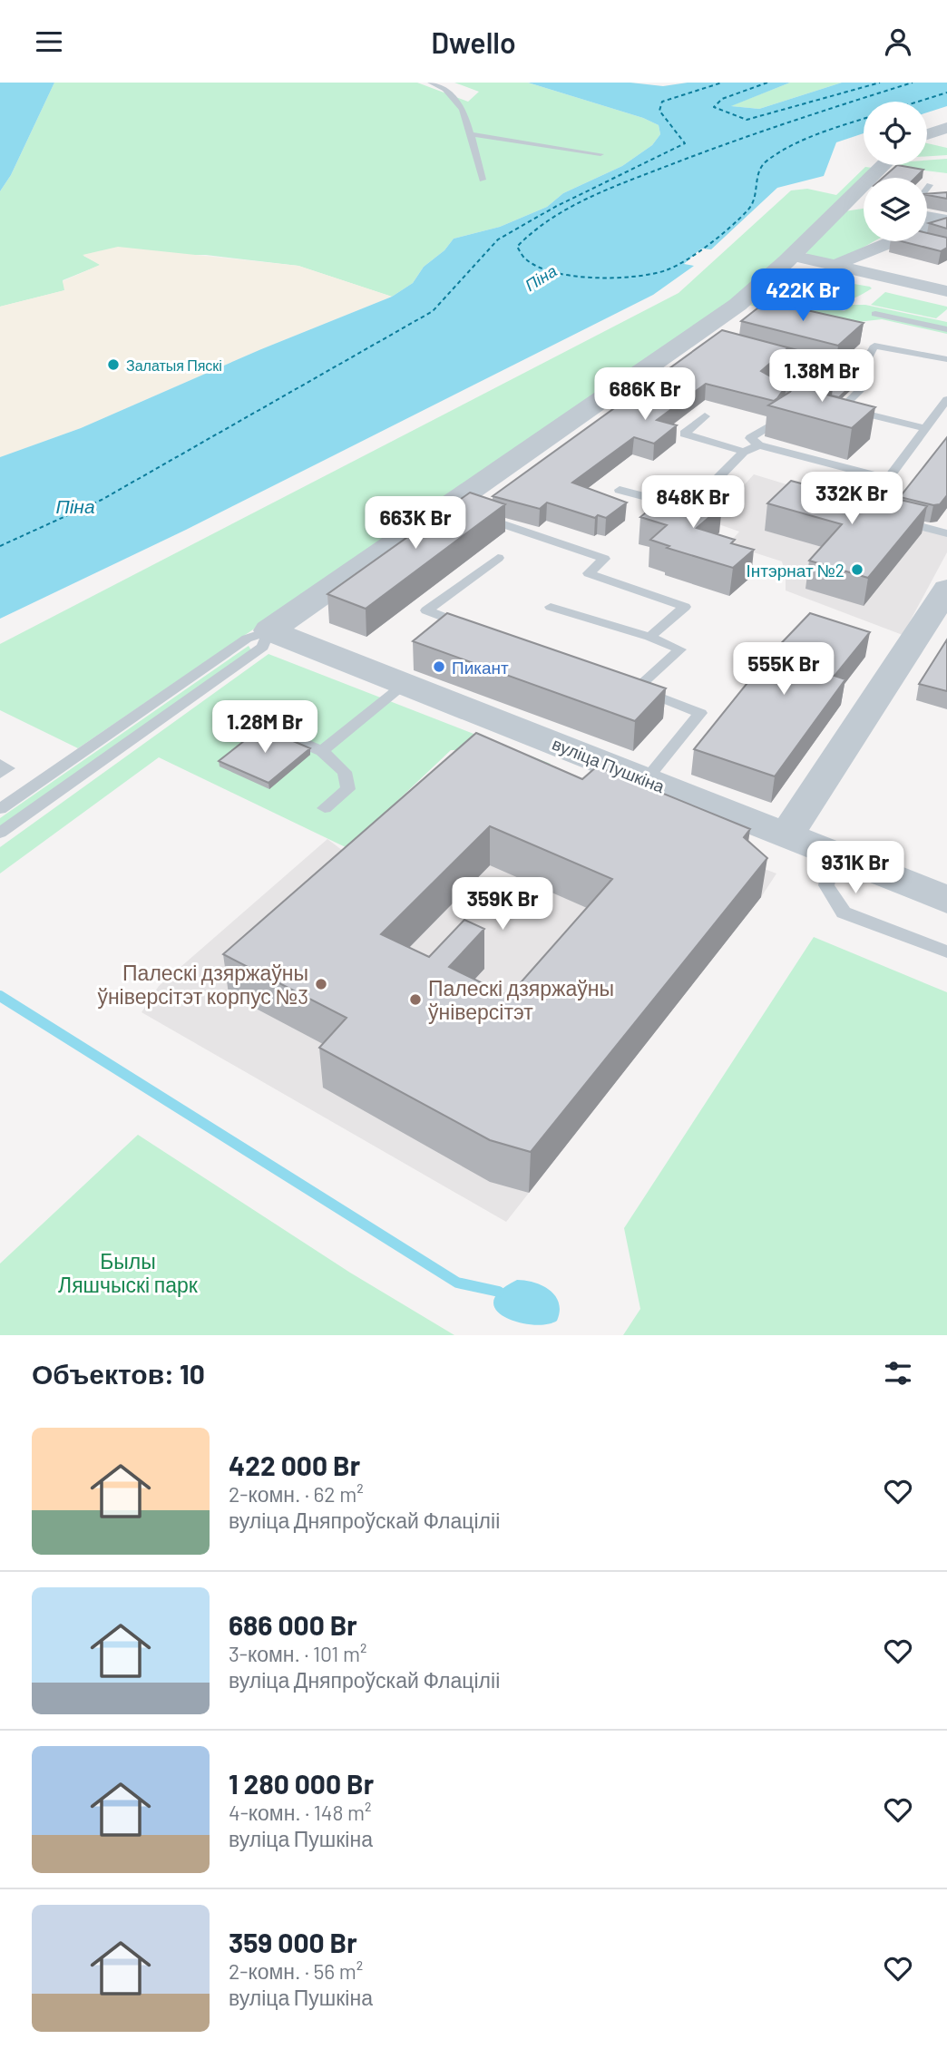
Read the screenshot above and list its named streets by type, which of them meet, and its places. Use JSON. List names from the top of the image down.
{
  "streets": {
    "street": ["вуліца Пушкіна"]
  },
  "water": ["Піна"],
  "parks": ["Былы Ляшчыскі парк"],
  "places": [
    "Залатыя Пяскі",
    "Інтэрнат №2",
    "Пикант",
    "Палескі дзяржаўны ўніверсітэт корпус №3",
    "Палескі дзяржаўны ўніверсітэт"
  ],
  "page": {
    "header": "Dwello",
    "price": [
      "422K Br",
      "1.38M Br",
      "686K Br",
      "332K Br",
      "848K Br",
      "663K Br",
      "555K Br",
      "1.28M Br",
      "931K Br",
      "359K Br"
    ],
    "heading": "Объектов: 10",
    "list": [
      {
        "name": "422 000 Br",
        "note": "2-комн. · 62 m² · вуліца Дняпроўскай Флаціліі"
      },
      {
        "name": "686 000 Br",
        "note": "3-комн. · 101 m² · вуліца Дняпроўскай Флаціліі"
      },
      {
        "name": "1 280 000 Br",
        "note": "4-комн. · 148 m² · вуліца Пушкіна"
      },
      {
        "name": "359 000 Br",
        "note": "2-комн. · 56 m² · вуліца Пушкіна"
      }
    ]
  }
}
